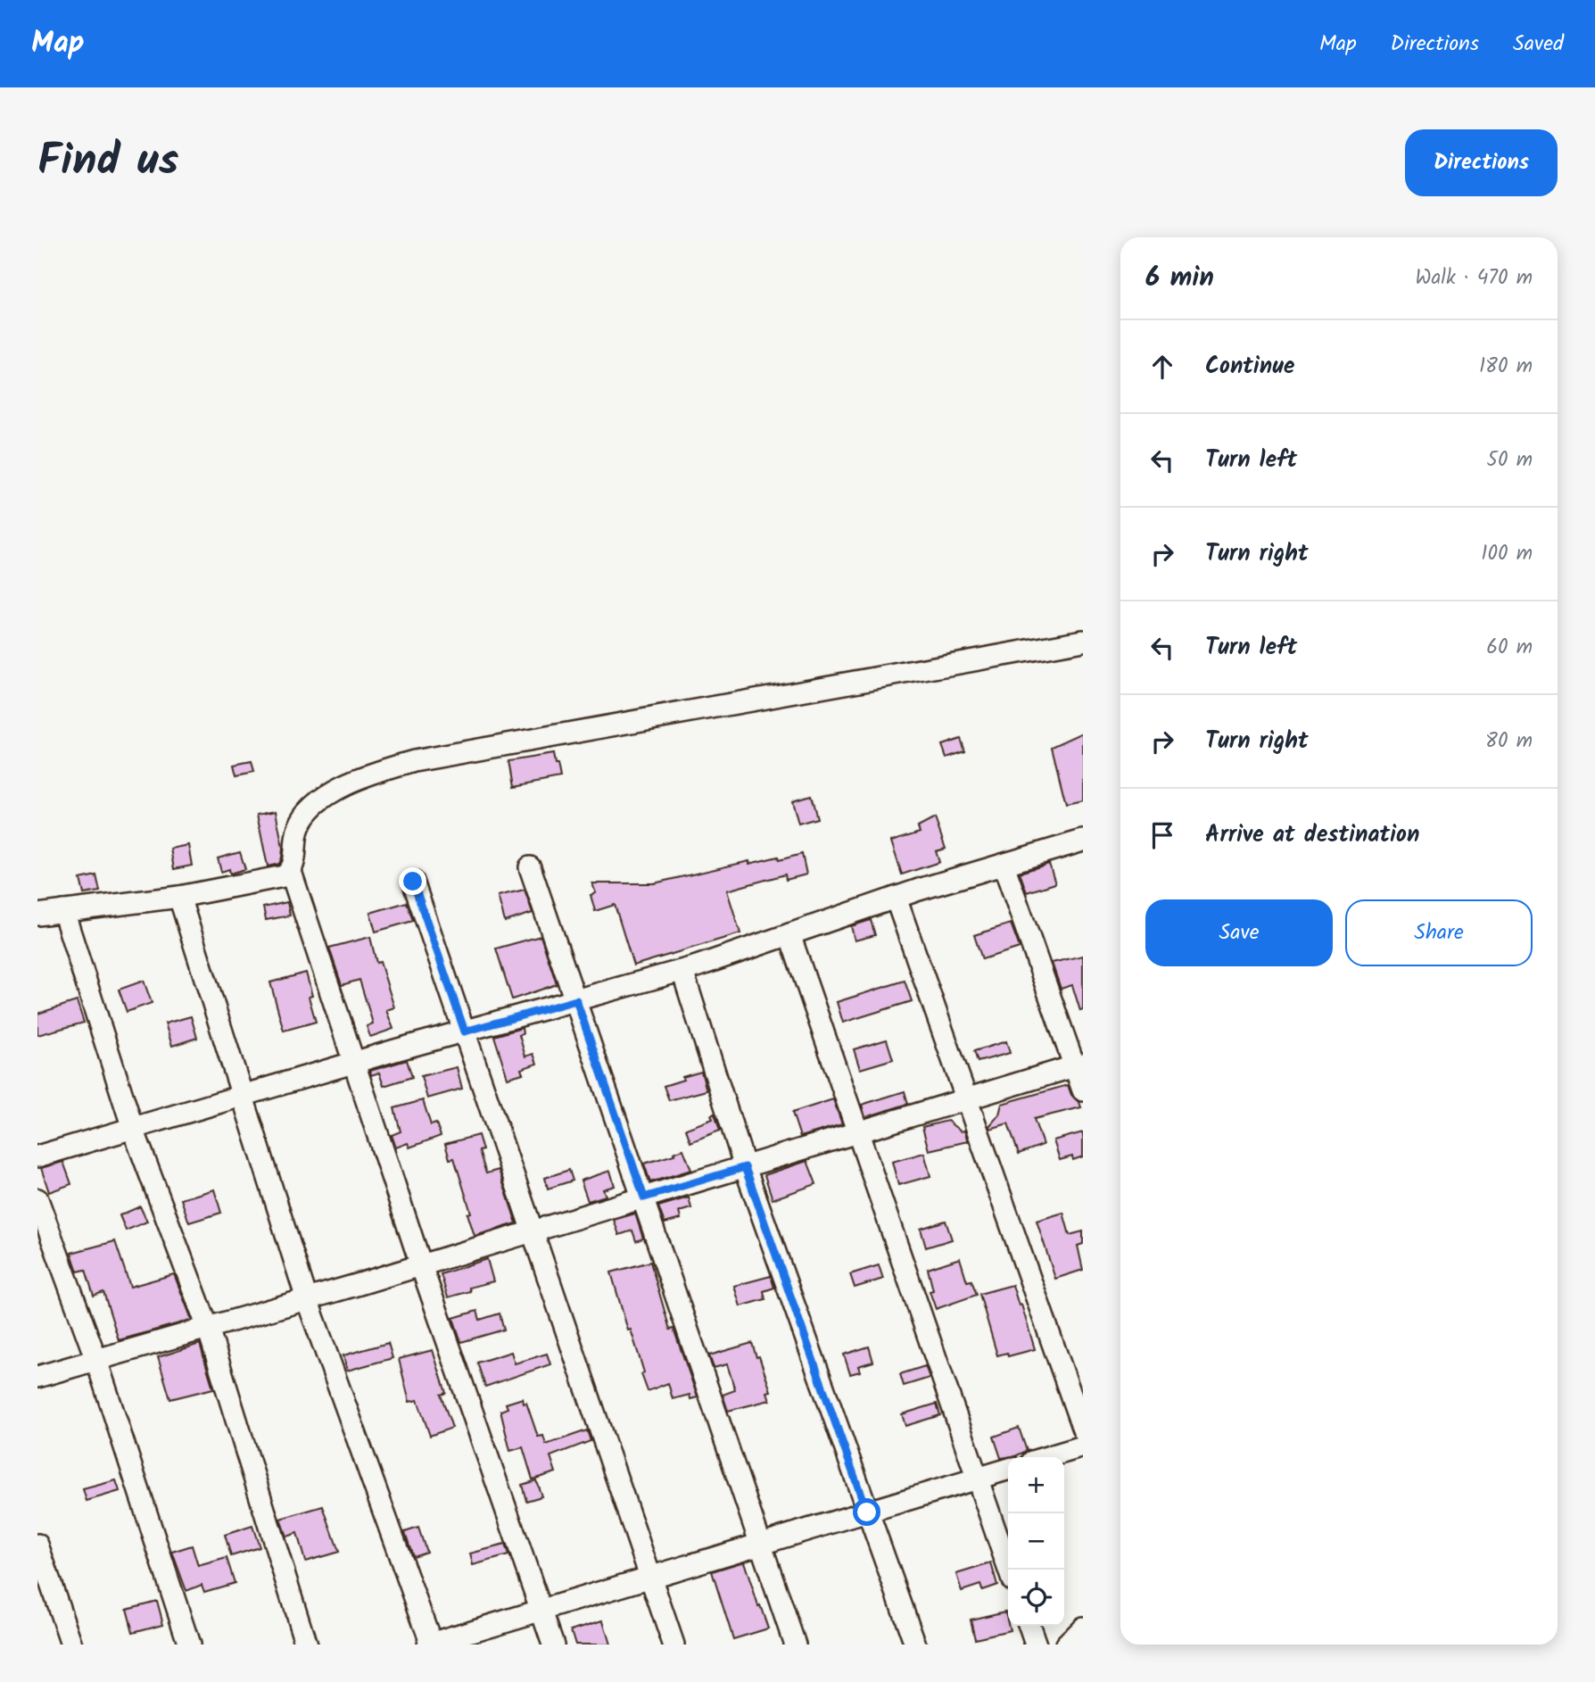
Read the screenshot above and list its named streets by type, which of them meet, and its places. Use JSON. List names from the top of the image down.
{
  "page": {
    "header": "Map",
    "nav": ["Map", "Directions", "Saved"],
    "title": "Find us",
    "buttons": [
      "Directions",
      ["Save", "Share"]
    ],
    "heading": ["6 min", "Walk · 470 m"],
    "list": [
      ["Continue", "180 m"],
      ["Turn left", "50 m"],
      ["Turn right", "100 m"],
      ["Turn left", "60 m"],
      ["Turn right", "80 m"],
      "Arrive at destination"
    ],
    "map_buttons": ["+", "−"]
  }
}
